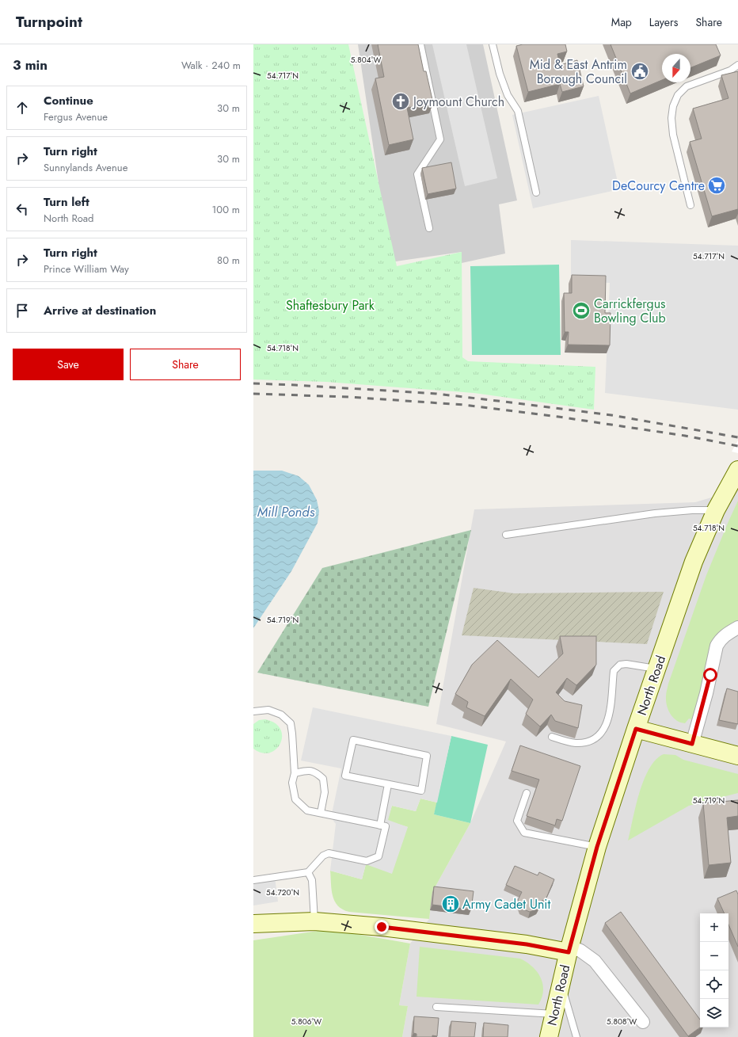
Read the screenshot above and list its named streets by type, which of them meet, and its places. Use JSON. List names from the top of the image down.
{
  "streets": {
    "street": ["North Road"]
  },
  "water": ["Mill Ponds"],
  "parks": ["Shaftesbury Park"],
  "places": {
    "public building": ["Mid & East Antrim Borough Council"],
    "church": ["Joymount Church"],
    "supermarket": ["DeCourcy Centre"],
    "sports": ["Carrickfergus Bowling Club"],
    "building": ["Army Cadet Unit"]
  },
  "north": "bottom",
  "page": {
    "header": "Turnpoint",
    "nav": ["Map", "Layers", "Share"],
    "heading": ["3 min", "Walk · 240 m"],
    "list": [
      ["Continue", "Fergus Avenue", "30 m"],
      ["Turn right", "Sunnylands Avenue", "30 m"],
      ["Turn left", "North Road", "100 m"],
      ["Turn right", "Prince William Way", "80 m"],
      "Arrive at destination"
    ],
    "buttons": ["Save", "Share"],
    "map_buttons": ["+", "−"]
  },
  "coordinates": [
    "5.804°W",
    "54.717°N",
    "54.718°N",
    "54.719°N",
    "54.720°N",
    "5.806°W",
    "5.808°W"
  ]
}
